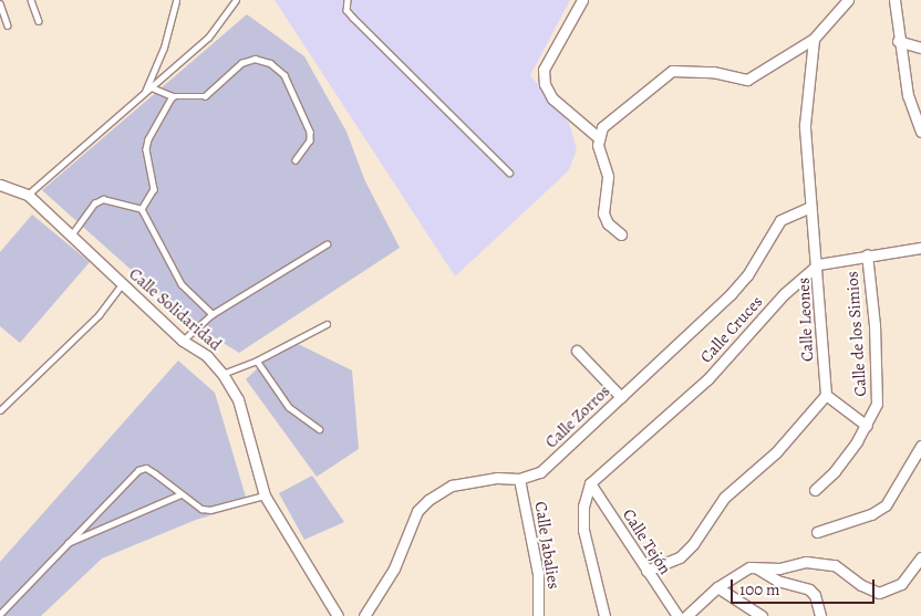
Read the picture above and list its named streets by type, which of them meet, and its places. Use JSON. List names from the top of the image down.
{
  "streets": {
    "street": [
      "Calle Solidaridad",
      "Calle Leones",
      "Calle Cruces",
      "Calle de los Simios",
      "Calle Zorros",
      "Calle Tejón",
      "Calle Jabalies"
    ]
  },
  "crossings": [
    ["Calle Leones", "Calle Cruces"],
    ["Calle Leones", "Calle Zorros"],
    ["Calle Cruces", "Calle de los Simios"],
    ["Calle Cruces", "Calle Tejón"],
    ["Calle Zorros", "Calle Jabalies"]
  ],
  "scale_bar": "100 m"
}
